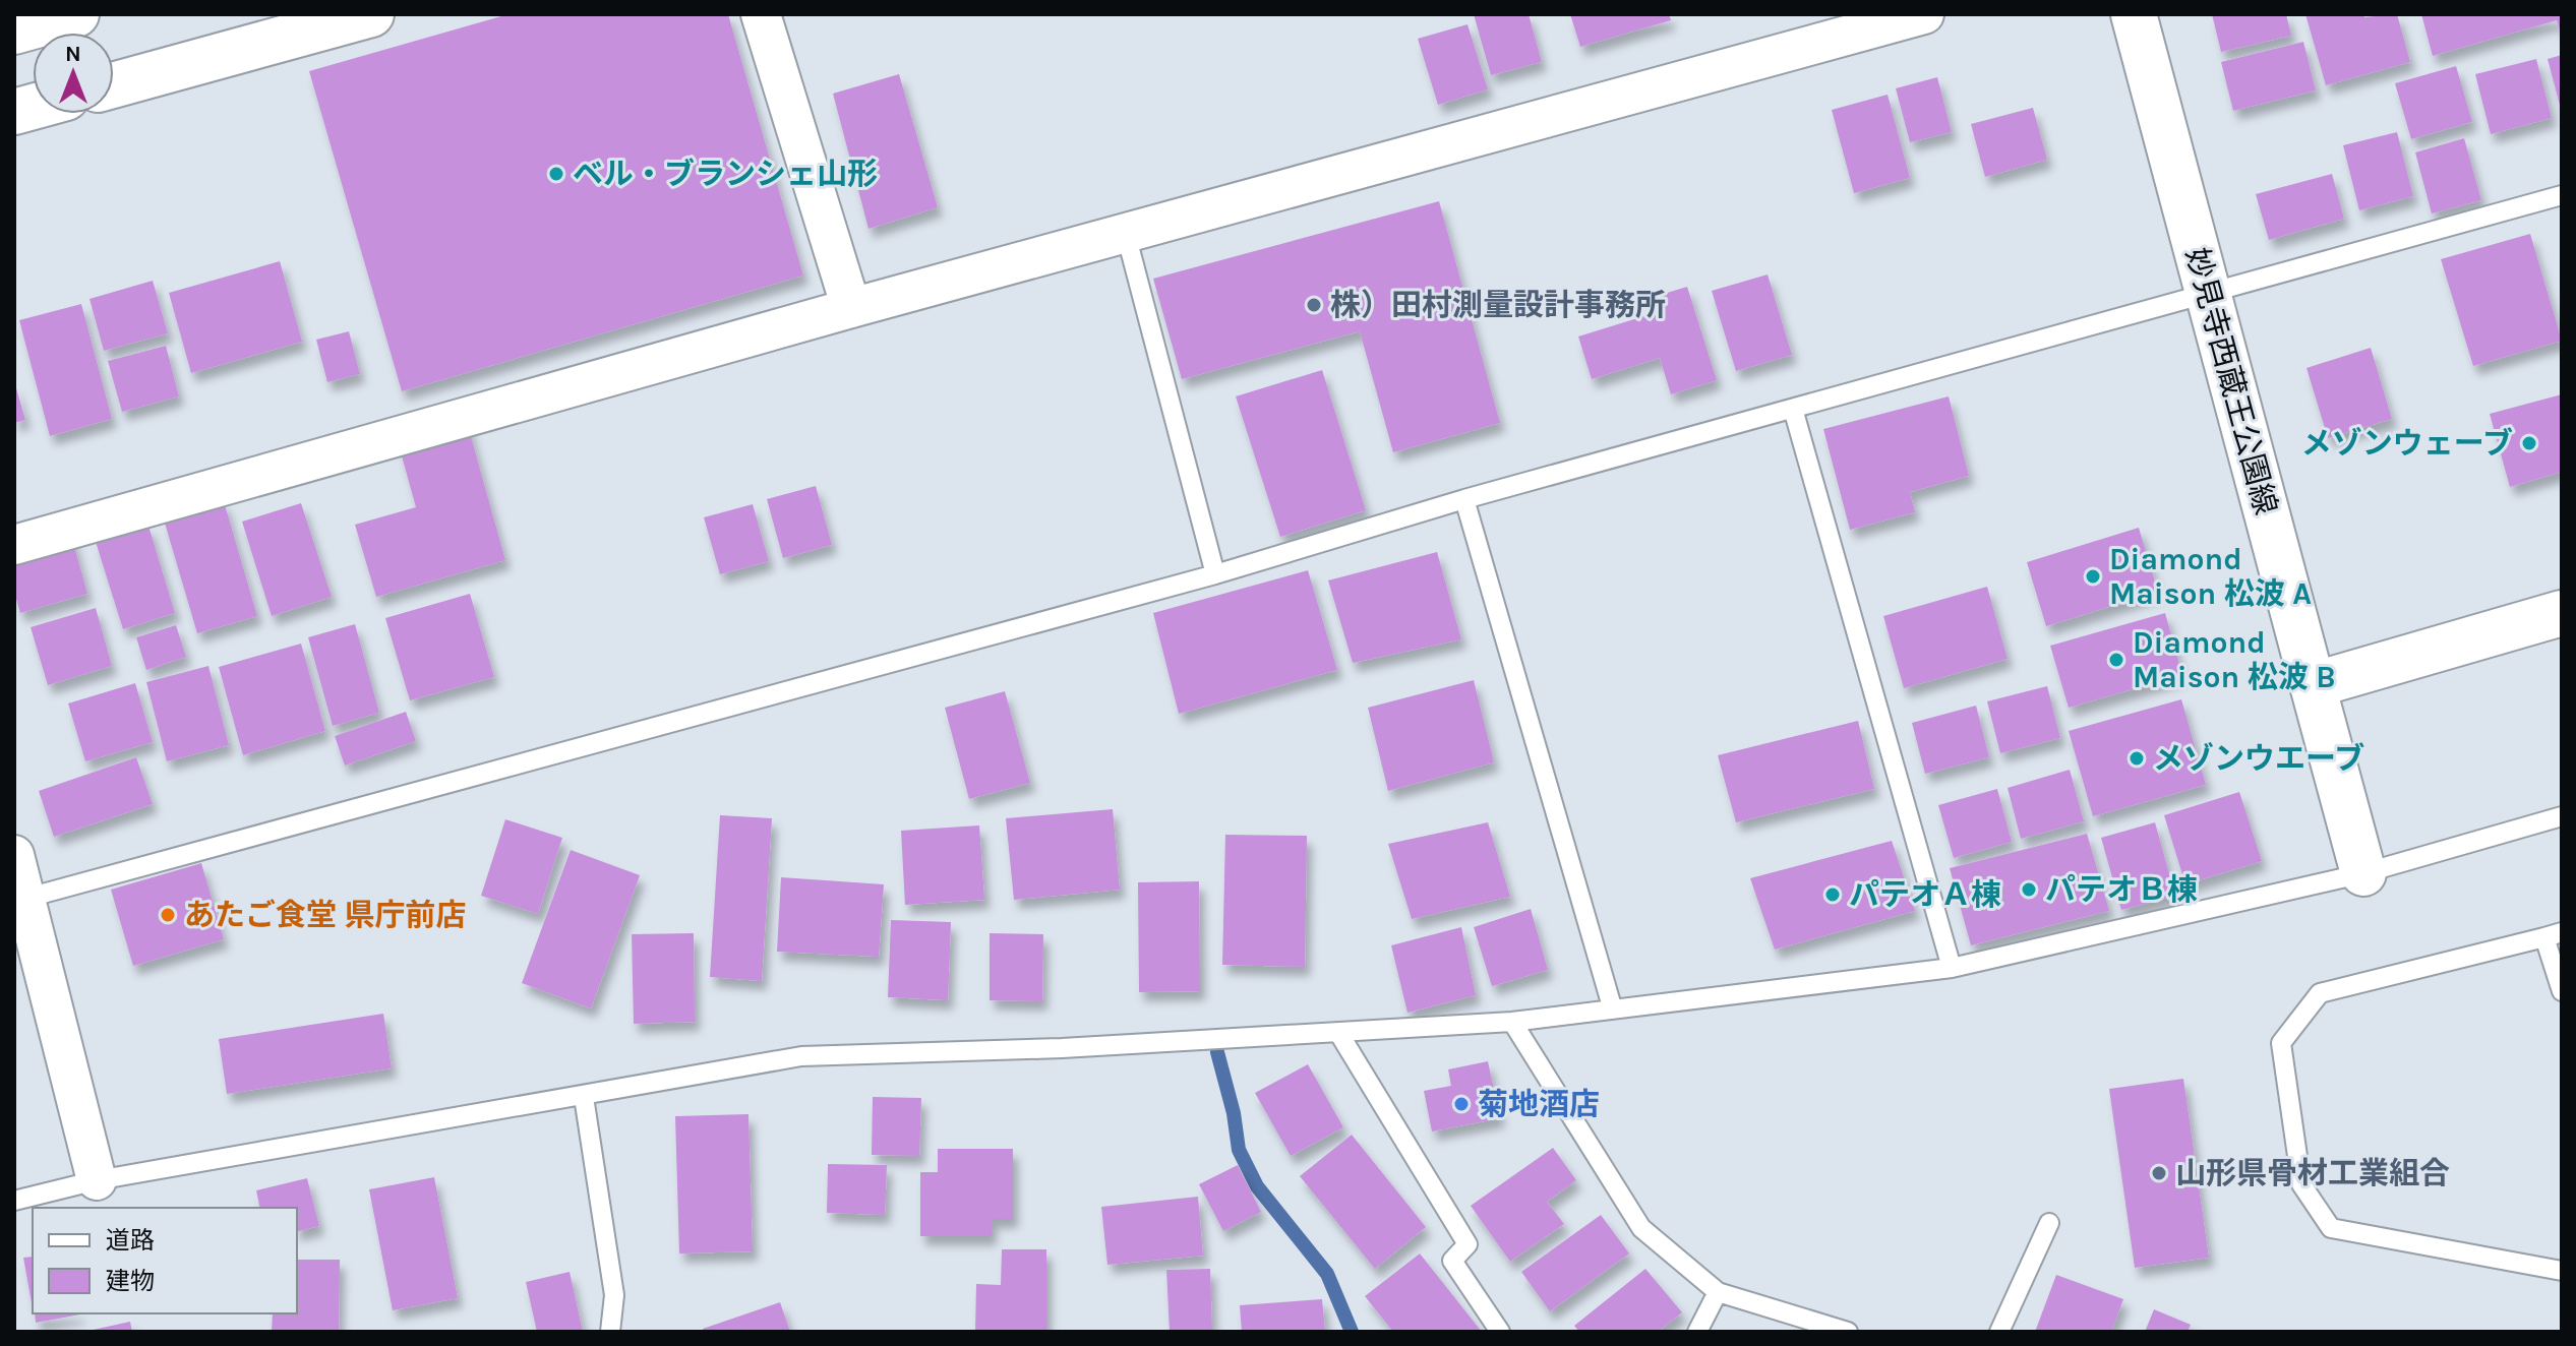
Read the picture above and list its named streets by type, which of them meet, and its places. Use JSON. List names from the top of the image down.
{
  "streets": {
    "main road": ["妙見寺西蔵王公園線"]
  },
  "places": [
    "ベル・ブランシェ山形",
    "株）田村測量設計事務所",
    "メゾンウェーブ",
    "Diamond Maison 松波 A",
    "Diamond Maison 松波 B",
    "メゾンウエーブ",
    "パテオＢ棟",
    "パテオＡ棟",
    "あたご食堂 県庁前店",
    "菊地酒店",
    "山形県骨材工業組合"
  ],
  "legend": ["道路", "建物"],
  "north": "top"
}
